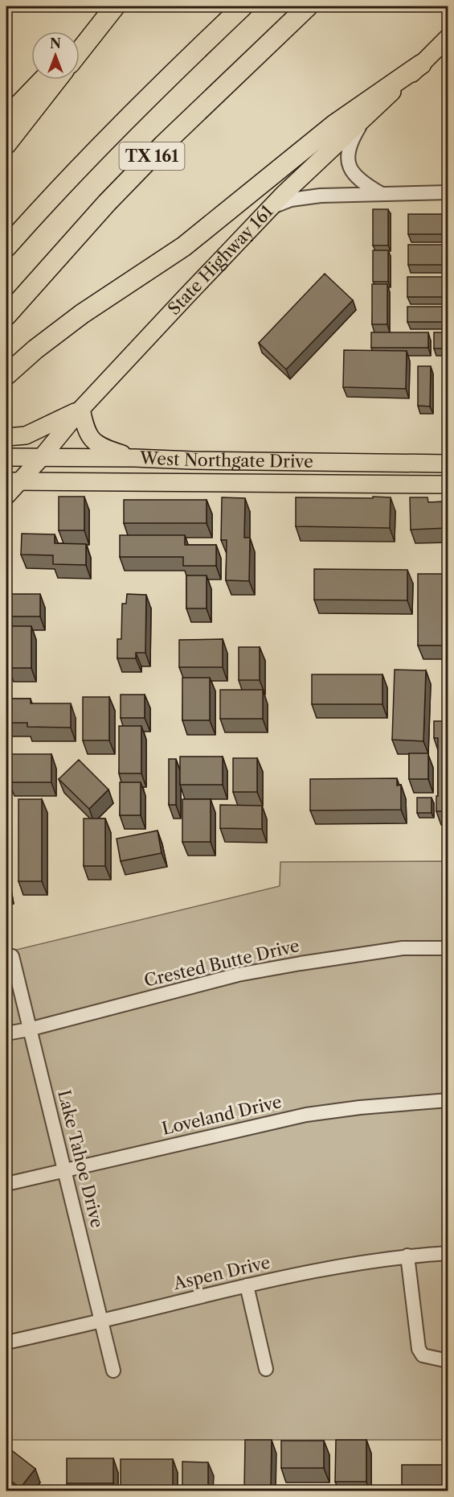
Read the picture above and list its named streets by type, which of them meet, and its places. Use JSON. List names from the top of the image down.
{
  "streets": {
    "highway": ["TX 161"],
    "main road": ["State Highway 161", "West Northgate Drive"],
    "street": [
      "Crested Butte Drive",
      "Loveland Drive",
      "Lake Tahoe Drive",
      "Aspen Drive"
    ]
  },
  "crossings": [
    ["State Highway 161", "West Northgate Drive"],
    ["Crested Butte Drive", "Lake Tahoe Drive"],
    ["Loveland Drive", "Lake Tahoe Drive"],
    ["Lake Tahoe Drive", "Aspen Drive"]
  ],
  "north": "top"
}
